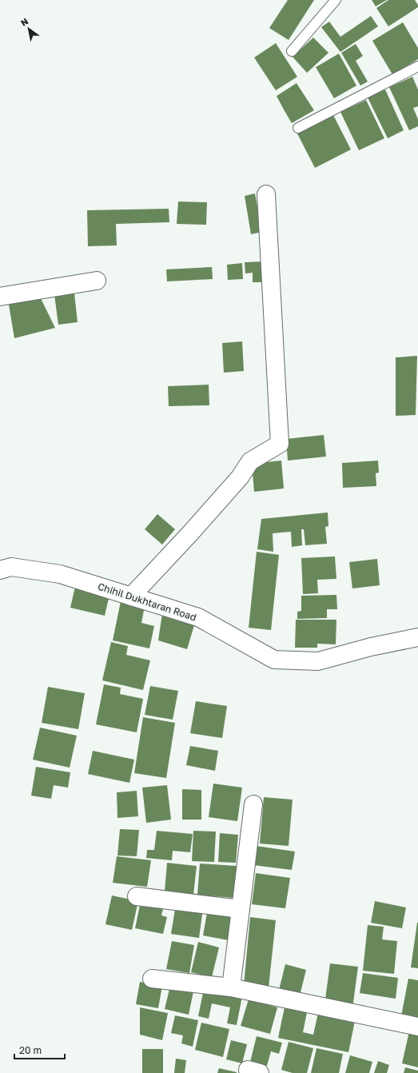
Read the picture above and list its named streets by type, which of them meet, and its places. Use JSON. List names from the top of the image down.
{
  "streets": {
    "street": ["Chihil Dukhtaran Road"]
  },
  "scale_bar": "20 m",
  "north": "top left"
}
